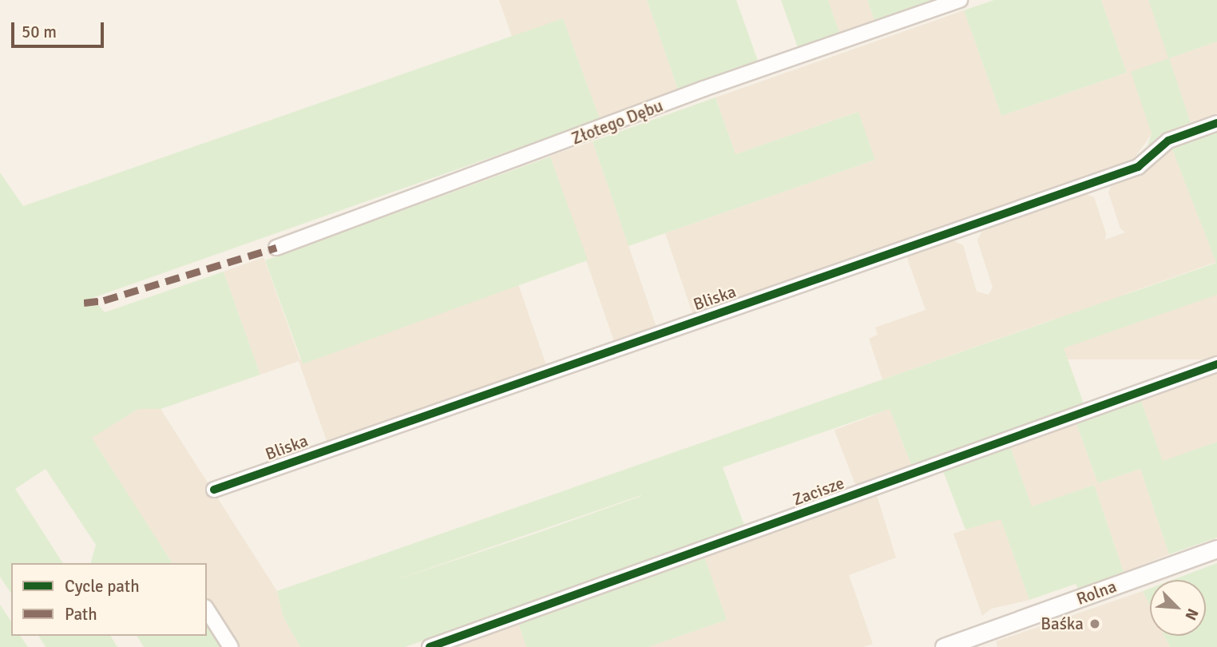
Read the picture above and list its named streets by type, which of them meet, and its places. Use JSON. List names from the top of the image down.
{
  "streets": {
    "street": [
      "Złotego Dębu",
      "Bliska",
      "Zacisze",
      "Rolna"
    ]
  },
  "places": ["Baśka"],
  "legend": ["Cycle path", "Path"],
  "scale_bar": "50 m",
  "north": "bottom right"
}
